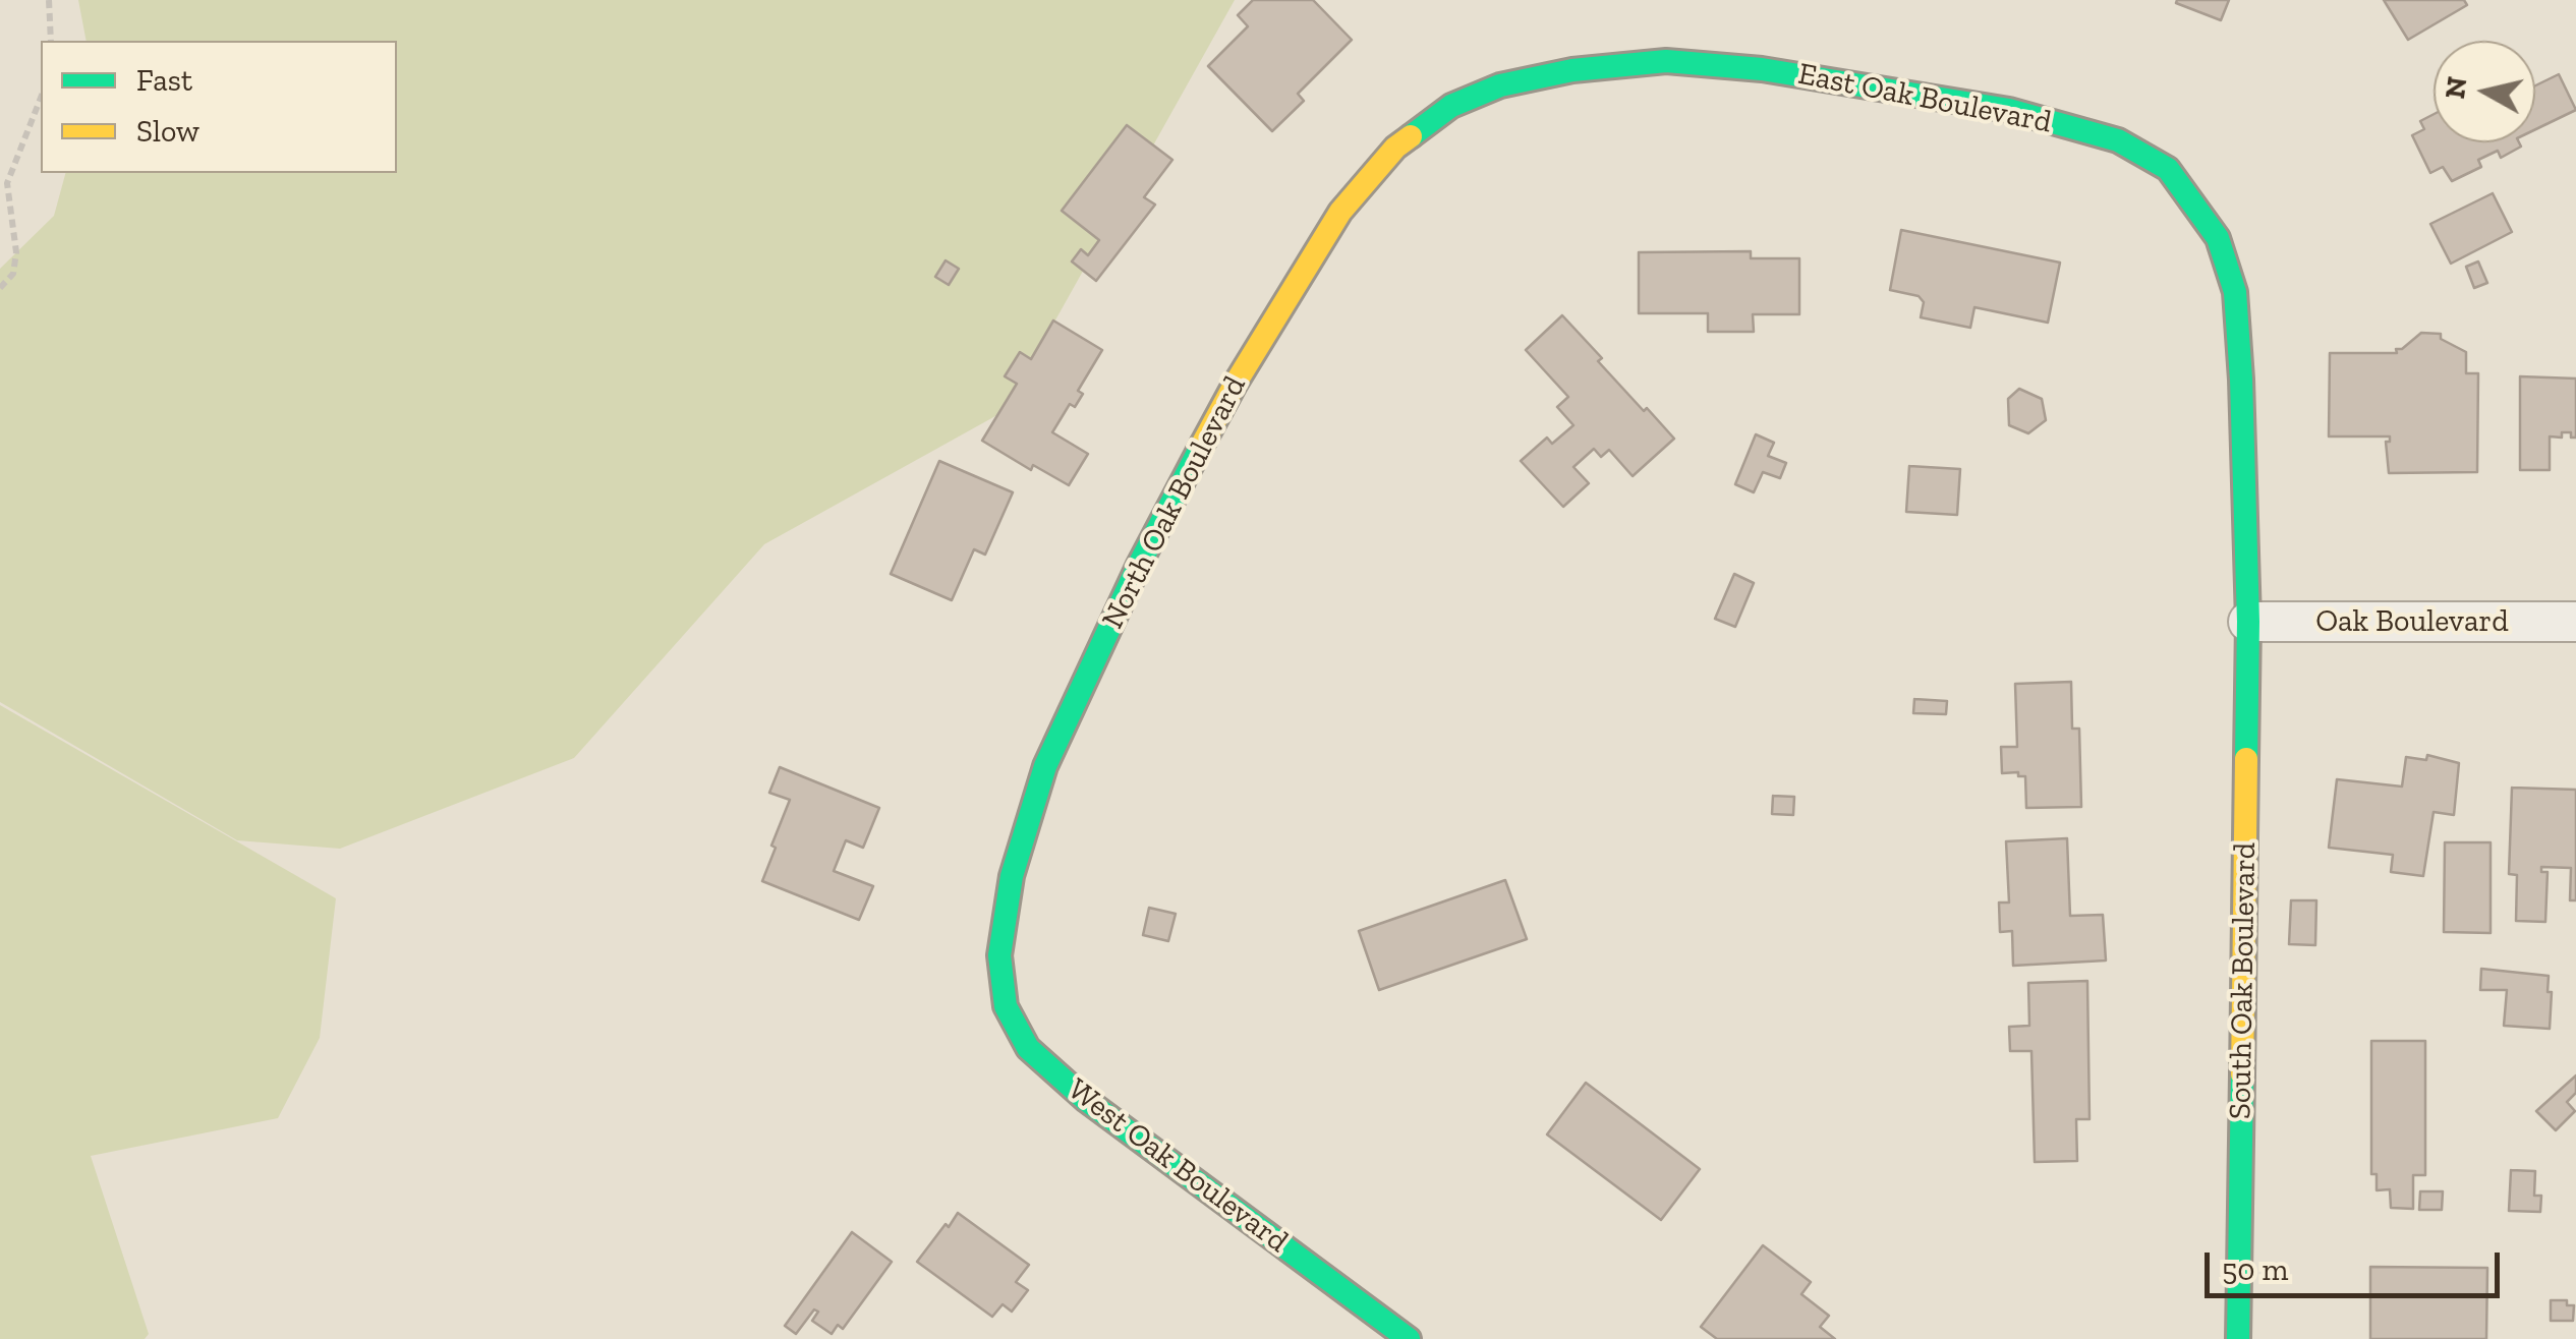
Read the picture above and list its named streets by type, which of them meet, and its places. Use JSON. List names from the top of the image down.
{
  "streets": {
    "street": [
      "East Oak Boulevard",
      "North Oak Boulevard",
      "Oak Boulevard",
      "South Oak Boulevard",
      "West Oak Boulevard"
    ]
  },
  "crossings": [
    ["East Oak Boulevard", "North Oak Boulevard"],
    ["East Oak Boulevard", "Oak Boulevard"],
    ["East Oak Boulevard", "South Oak Boulevard"],
    ["North Oak Boulevard", "West Oak Boulevard"],
    ["Oak Boulevard", "South Oak Boulevard"]
  ],
  "legend": ["Fast", "Slow"],
  "scale_bar": "50 m",
  "north": "left"
}
